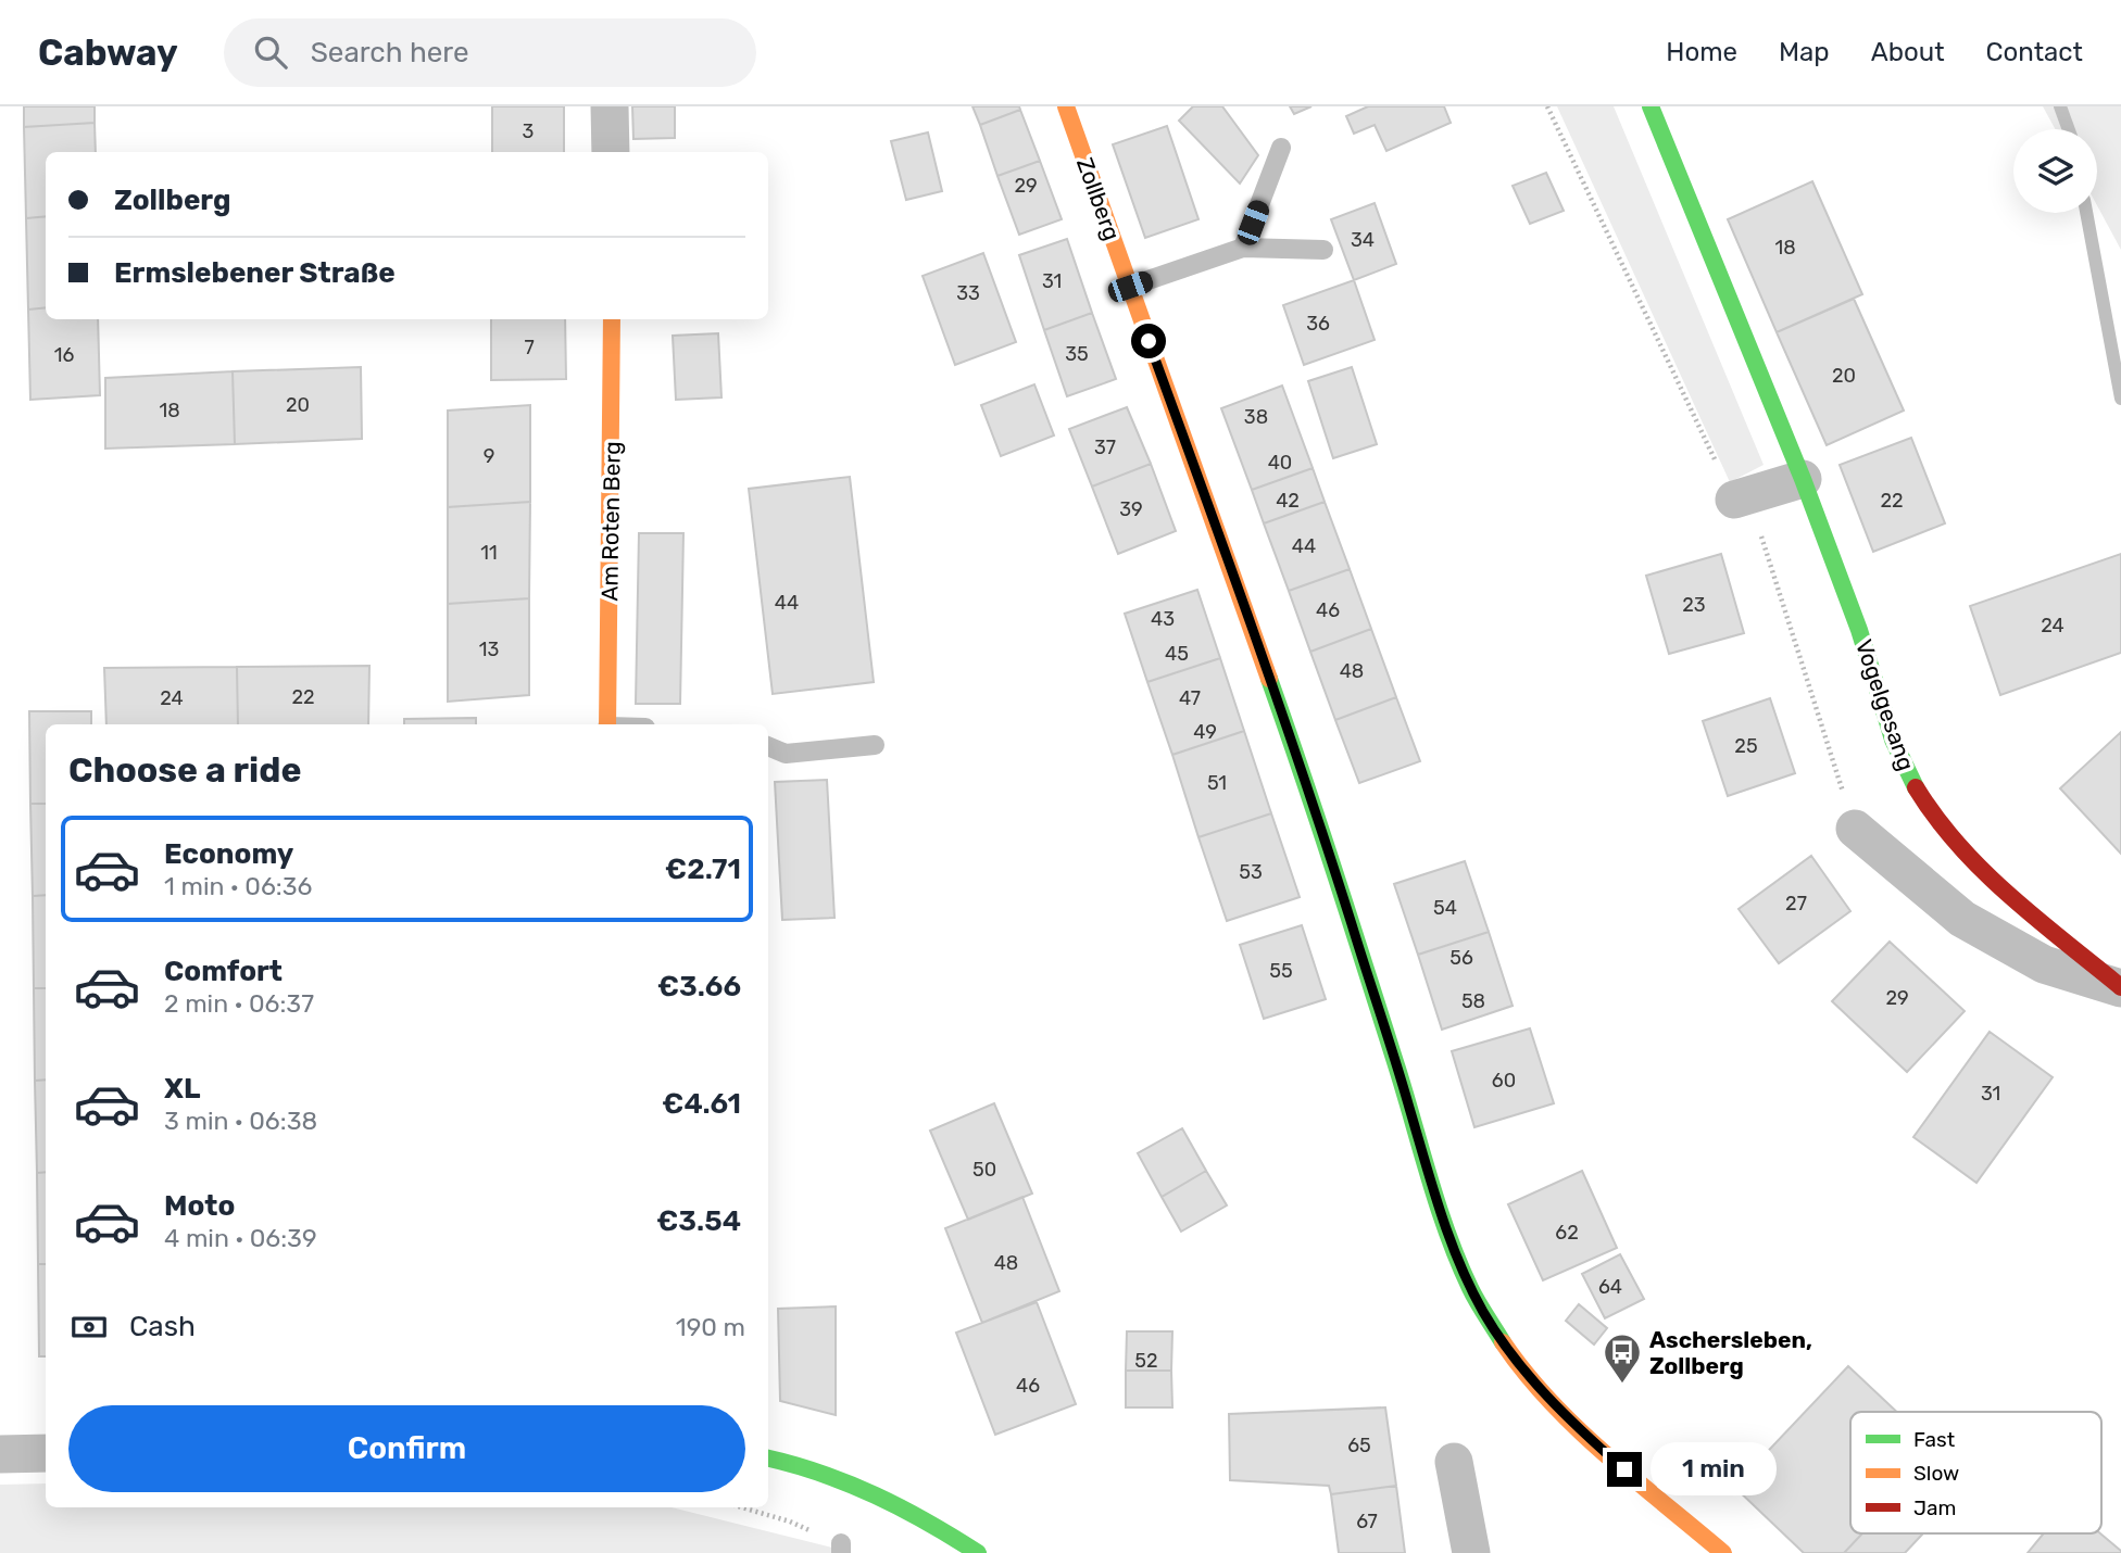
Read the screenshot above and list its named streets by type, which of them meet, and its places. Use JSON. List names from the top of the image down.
{
  "streets": {
    "street": ["Zollberg", "Am Roten Berg", "Vogelgesang"]
  },
  "places": {
    "bus stop": ["Aschersleben, Zollberg"]
  },
  "house_numbers": [
    "3",
    "29",
    "34",
    "18",
    "31",
    "33",
    "36",
    "7",
    "35",
    "16",
    "20",
    "20",
    "18",
    "38",
    "37",
    "9",
    "40",
    "42",
    "22",
    "39",
    "44",
    "11",
    "44",
    "23",
    "46",
    "43",
    "24",
    "13",
    "45",
    "48",
    "22",
    "24",
    "47",
    "49",
    "25",
    "51",
    "53",
    "27",
    "54",
    "56",
    "55",
    "29",
    "58",
    "60",
    "31",
    "50",
    "62",
    "48",
    "64",
    "52",
    "46",
    "65",
    "67"
  ],
  "legend": ["Fast", "Slow", "Jam"],
  "page": {
    "header": "Cabway",
    "search": "Search here",
    "nav": [
      "Home",
      "Map",
      "About",
      "Contact"
    ],
    "banner": ["Zollberg", "Ermslebener Straße"],
    "heading": "Choose a ride",
    "list": [
      {
        "name": "Economy",
        "note": "1 min · 06:36",
        "value": "€2.71"
      },
      {
        "name": "Comfort",
        "note": "2 min · 06:37",
        "value": "€3.66"
      },
      {
        "name": "XL",
        "note": "3 min · 06:38",
        "value": "€4.61"
      },
      {
        "name": "Moto",
        "note": "4 min · 06:39",
        "value": "€3.54"
      }
    ],
    "pay": ["Cash", "190 m"],
    "buttons": "Confirm",
    "bubble": "1 min"
  }
}
